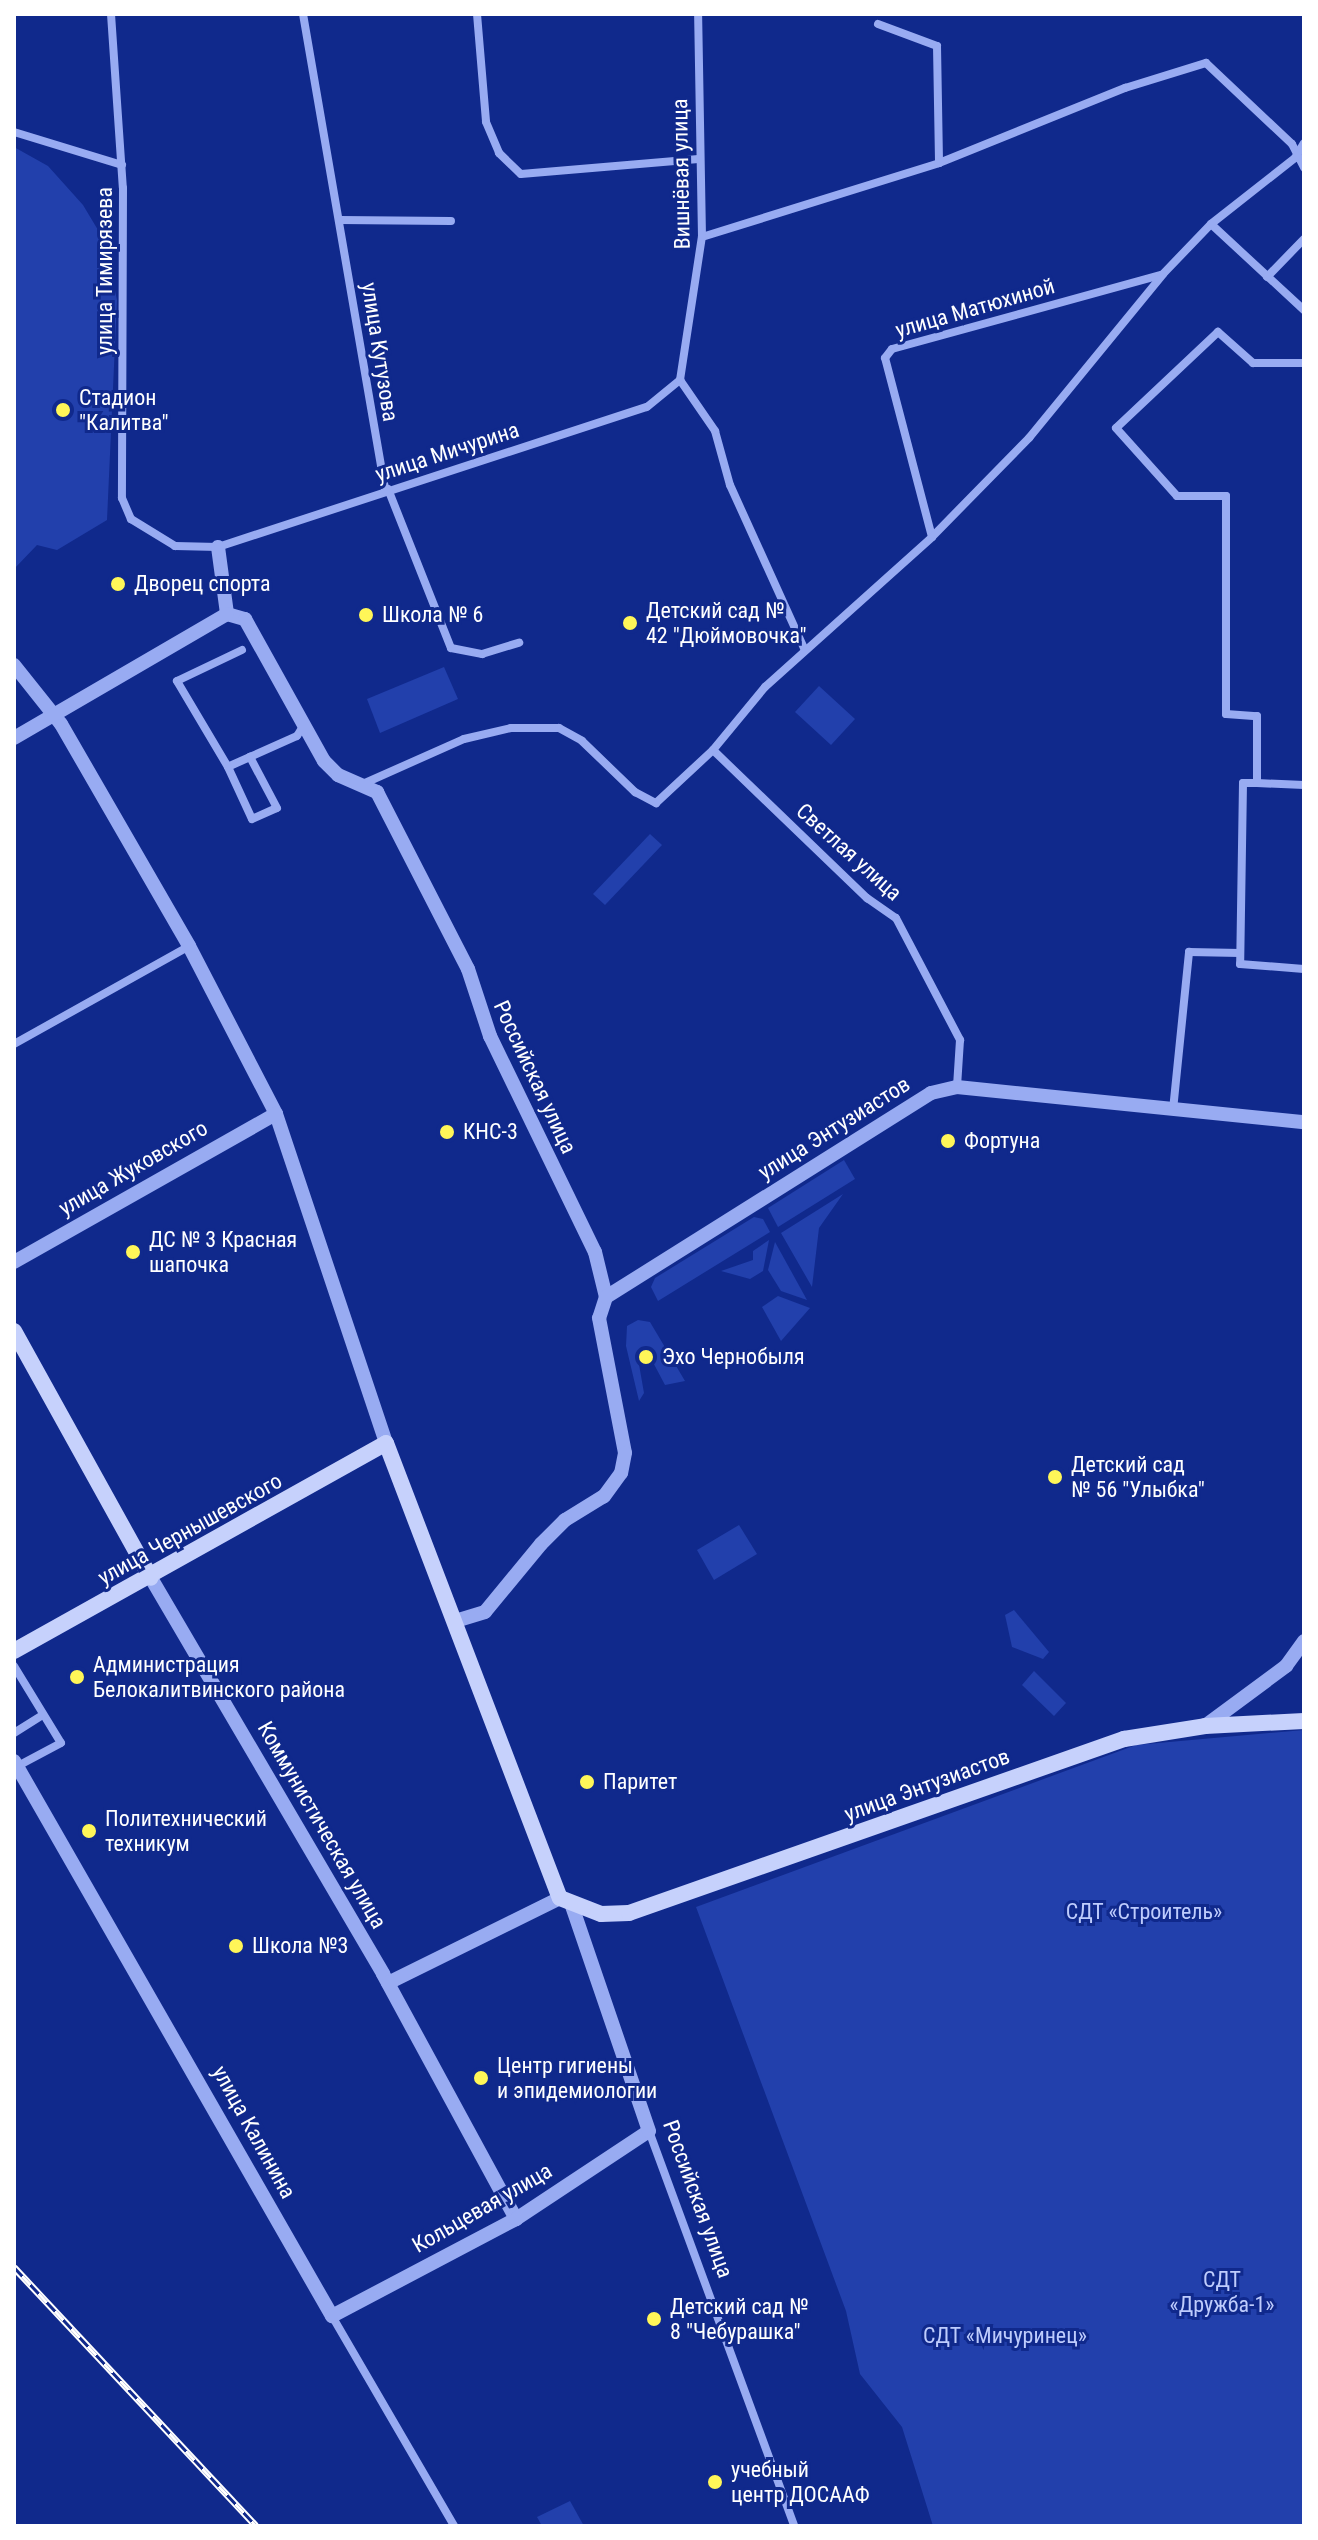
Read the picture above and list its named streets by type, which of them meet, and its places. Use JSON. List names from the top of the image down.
{
  "streets": {
    "main road": [
      "Российская улица",
      "улица Энтузиастов",
      "улица Чернышевского",
      "Коммунистическая улица"
    ],
    "street": [
      "Вишнёвая улица",
      "улица Тимирязева",
      "улица Матюхиной",
      "улица Кутузова",
      "улица Мичурина",
      "Светлая улица",
      "улица Жуковского",
      "улица Калинина",
      "Кольцевая улица"
    ]
  },
  "crossings": [
    ["Вишнёвая улица", "улица Мичурина"],
    ["улица Тимирязева", "улица Мичурина"],
    ["улица Кутузова", "улица Мичурина"],
    ["Светлая улица", "улица Энтузиастов"],
    ["Российская улица", "улица Энтузиастов"],
    ["Российская улица", "улица Жуковского"],
    ["Российская улица", "улица Чернышевского"],
    ["Российская улица", "Кольцевая улица"],
    ["улица Чернышевского", "Коммунистическая улица"],
    ["Коммунистическая улица", "Кольцевая улица"],
    ["улица Калинина", "Кольцевая улица"]
  ],
  "parks": ["СДТ «Строитель»", "СДТ «Дружба-1»", "СДТ «Мичуринец»"],
  "places": [
    "Стадион \"Калитва\"",
    "Дворец спорта",
    "Школа № 6",
    "Детский сад № 42 \"Дюймовочка\"",
    "КНС-3",
    "Фортуна",
    "ДС № 3 Красная шапочка",
    "Эхо Чернобыля",
    "Детский сад № 56 \"Улыбка\"",
    "Администрация Белокалитвинского района",
    "Паритет",
    "Политехнический техникум",
    "Школа №3",
    "Центр гигиены и эпидемиологии",
    "Детский сад № 8 \"Чебурашка\"",
    "учебный центр ДОСААФ"
  ]
}
